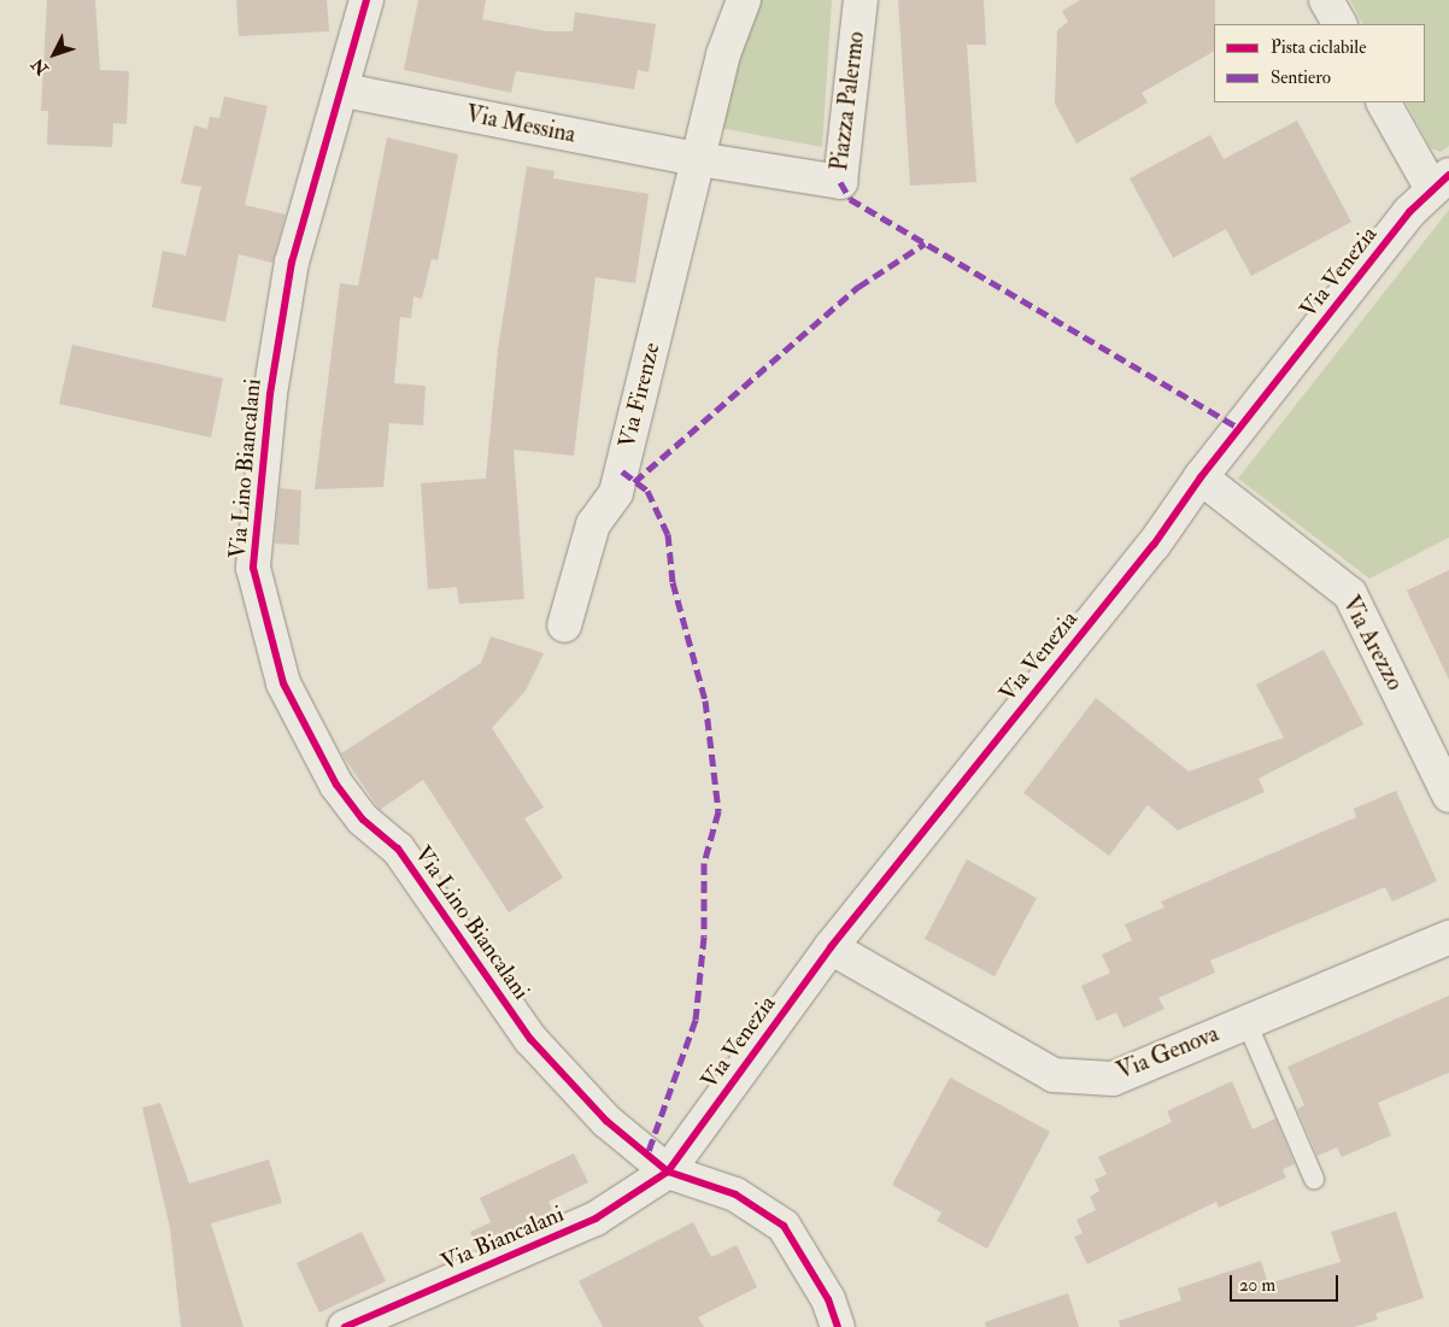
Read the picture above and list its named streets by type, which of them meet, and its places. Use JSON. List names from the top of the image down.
{
  "streets": {
    "street": [
      "Piazza Palermo",
      "Via Messina",
      "Via Venezia",
      "Via Firenze",
      "Via Lino Biancalani",
      "Via Arezzo",
      "Via Genova",
      "Via Biancalani"
    ]
  },
  "crossings": [
    ["Piazza Palermo", "Via Messina"],
    ["Piazza Palermo", "Via Firenze"],
    ["Via Messina", "Via Firenze"],
    ["Via Messina", "Via Lino Biancalani"],
    ["Via Venezia", "Via Lino Biancalani"],
    ["Via Venezia", "Via Arezzo"],
    ["Via Venezia", "Via Genova"],
    ["Via Venezia", "Via Biancalani"],
    ["Via Lino Biancalani", "Via Biancalani"]
  ],
  "legend": ["Pista ciclabile", "Sentiero"],
  "scale_bar": "20 m",
  "north": "bottom left"
}
